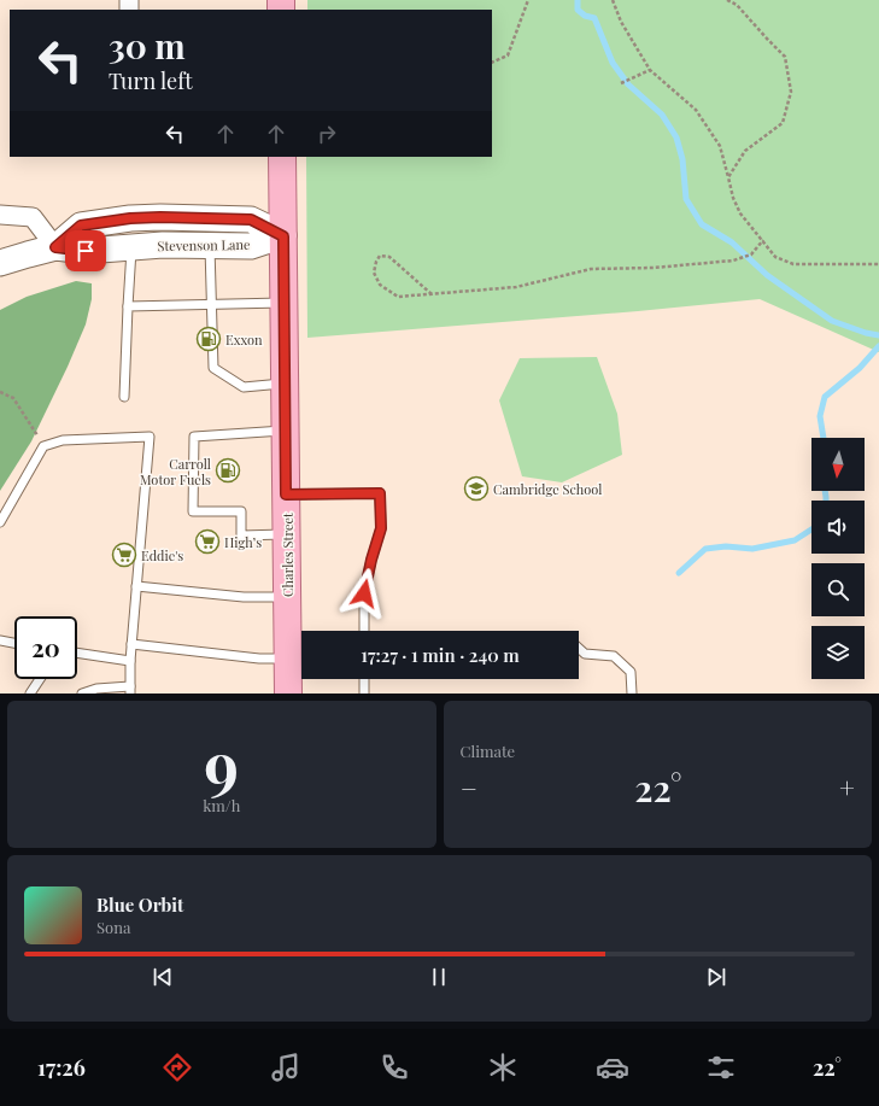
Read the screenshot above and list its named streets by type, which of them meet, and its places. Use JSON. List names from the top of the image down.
{
  "streets": {
    "main road": ["Charles Street"],
    "street": ["Stevenson Lane"]
  },
  "crossings": [
    ["Stevenson Lane", "Charles Street"]
  ],
  "places": {
    "fuel station": ["Exxon", "Carroll Motor Fuels"],
    "school or university": ["Cambridge School"],
    "supermarket": ["High’s", "Eddie's"]
  },
  "north": "bottom",
  "page": {
    "turn": ["30 m", "Turn left"],
    "limit": "20",
    "trip": "17:27 · 1 min · 240 m",
    "tile": [
      ["9", "km/h"],
      "Climate"
    ],
    "heat": ["−", "22°", "+"],
    "song": ["Blue Orbit", "Sona"],
    "tabs": ["17:26", "22°"]
  }
}
